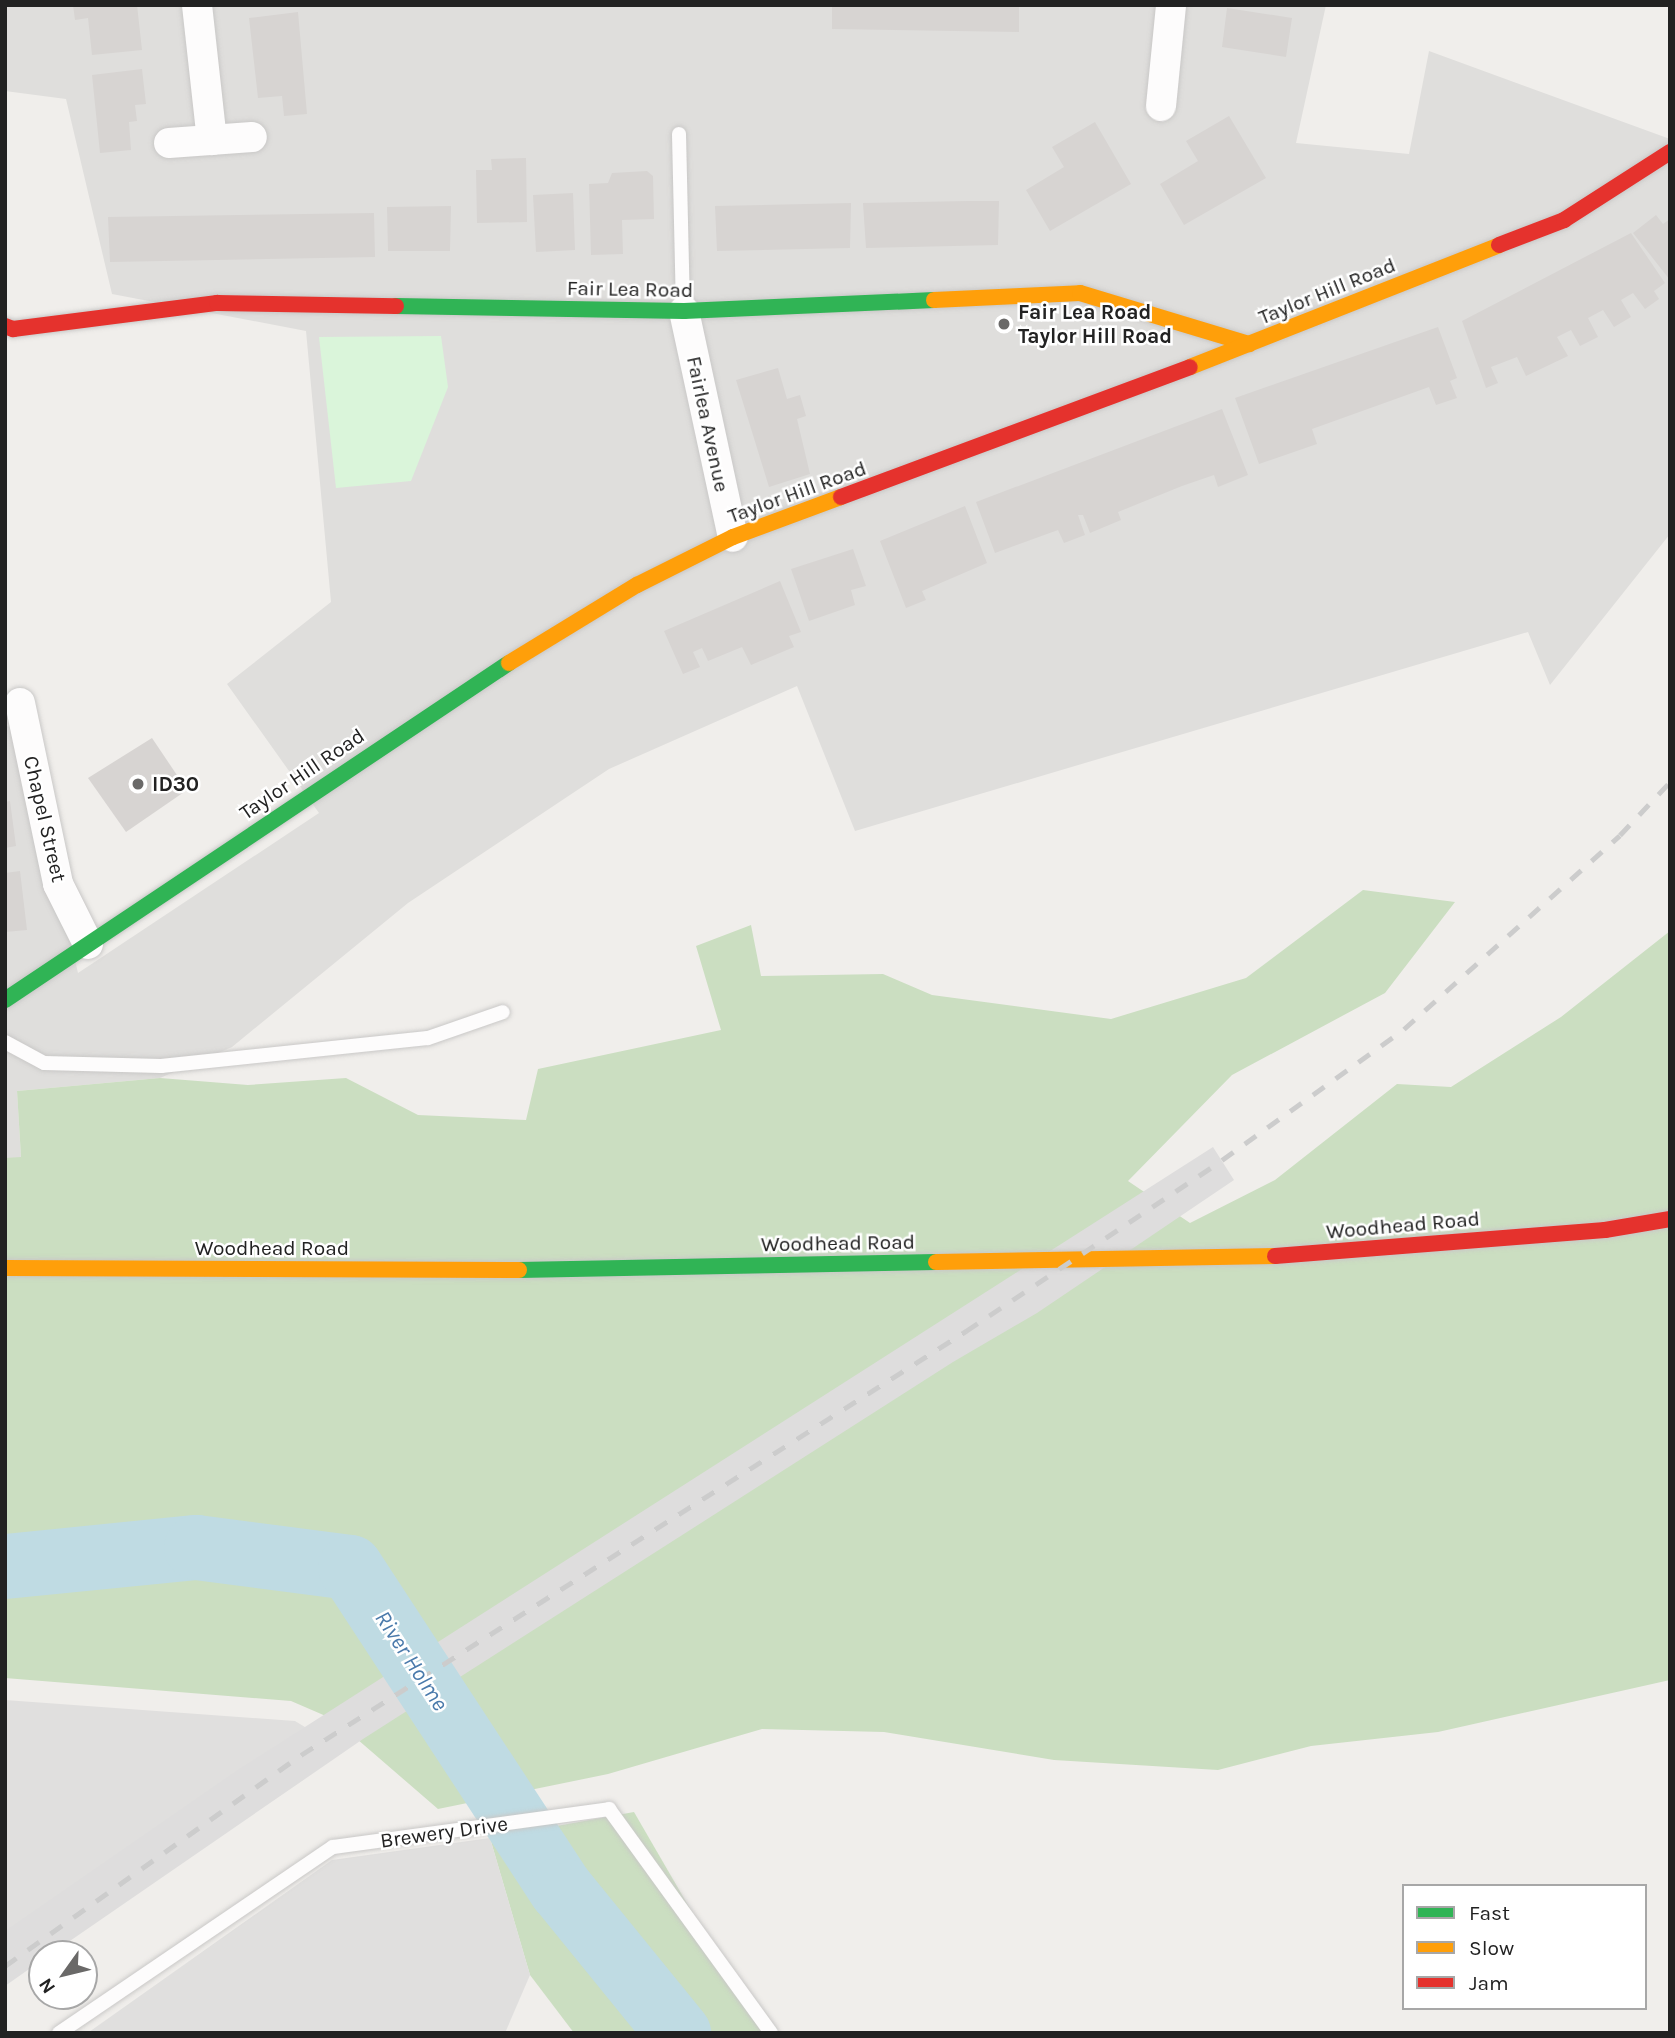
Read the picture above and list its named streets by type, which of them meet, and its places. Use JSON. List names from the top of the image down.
{
  "streets": {
    "street": [
      "Fair Lea Road",
      "Taylor Hill Road",
      "Fairlea Avenue",
      "Chapel Street",
      "Woodhead Road"
    ],
    "lane": ["Brewery Drive"]
  },
  "crossings": [
    ["Fair Lea Road", "Taylor Hill Road"],
    ["Fair Lea Road", "Fairlea Avenue"],
    ["Taylor Hill Road", "Fairlea Avenue"],
    ["Taylor Hill Road", "Chapel Street"]
  ],
  "water": ["River Holme"],
  "places": ["Fair Lea Road Taylor Hill Road", "ID30"],
  "legend": ["Fast", "Slow", "Jam"],
  "north": "bottom left"
}
